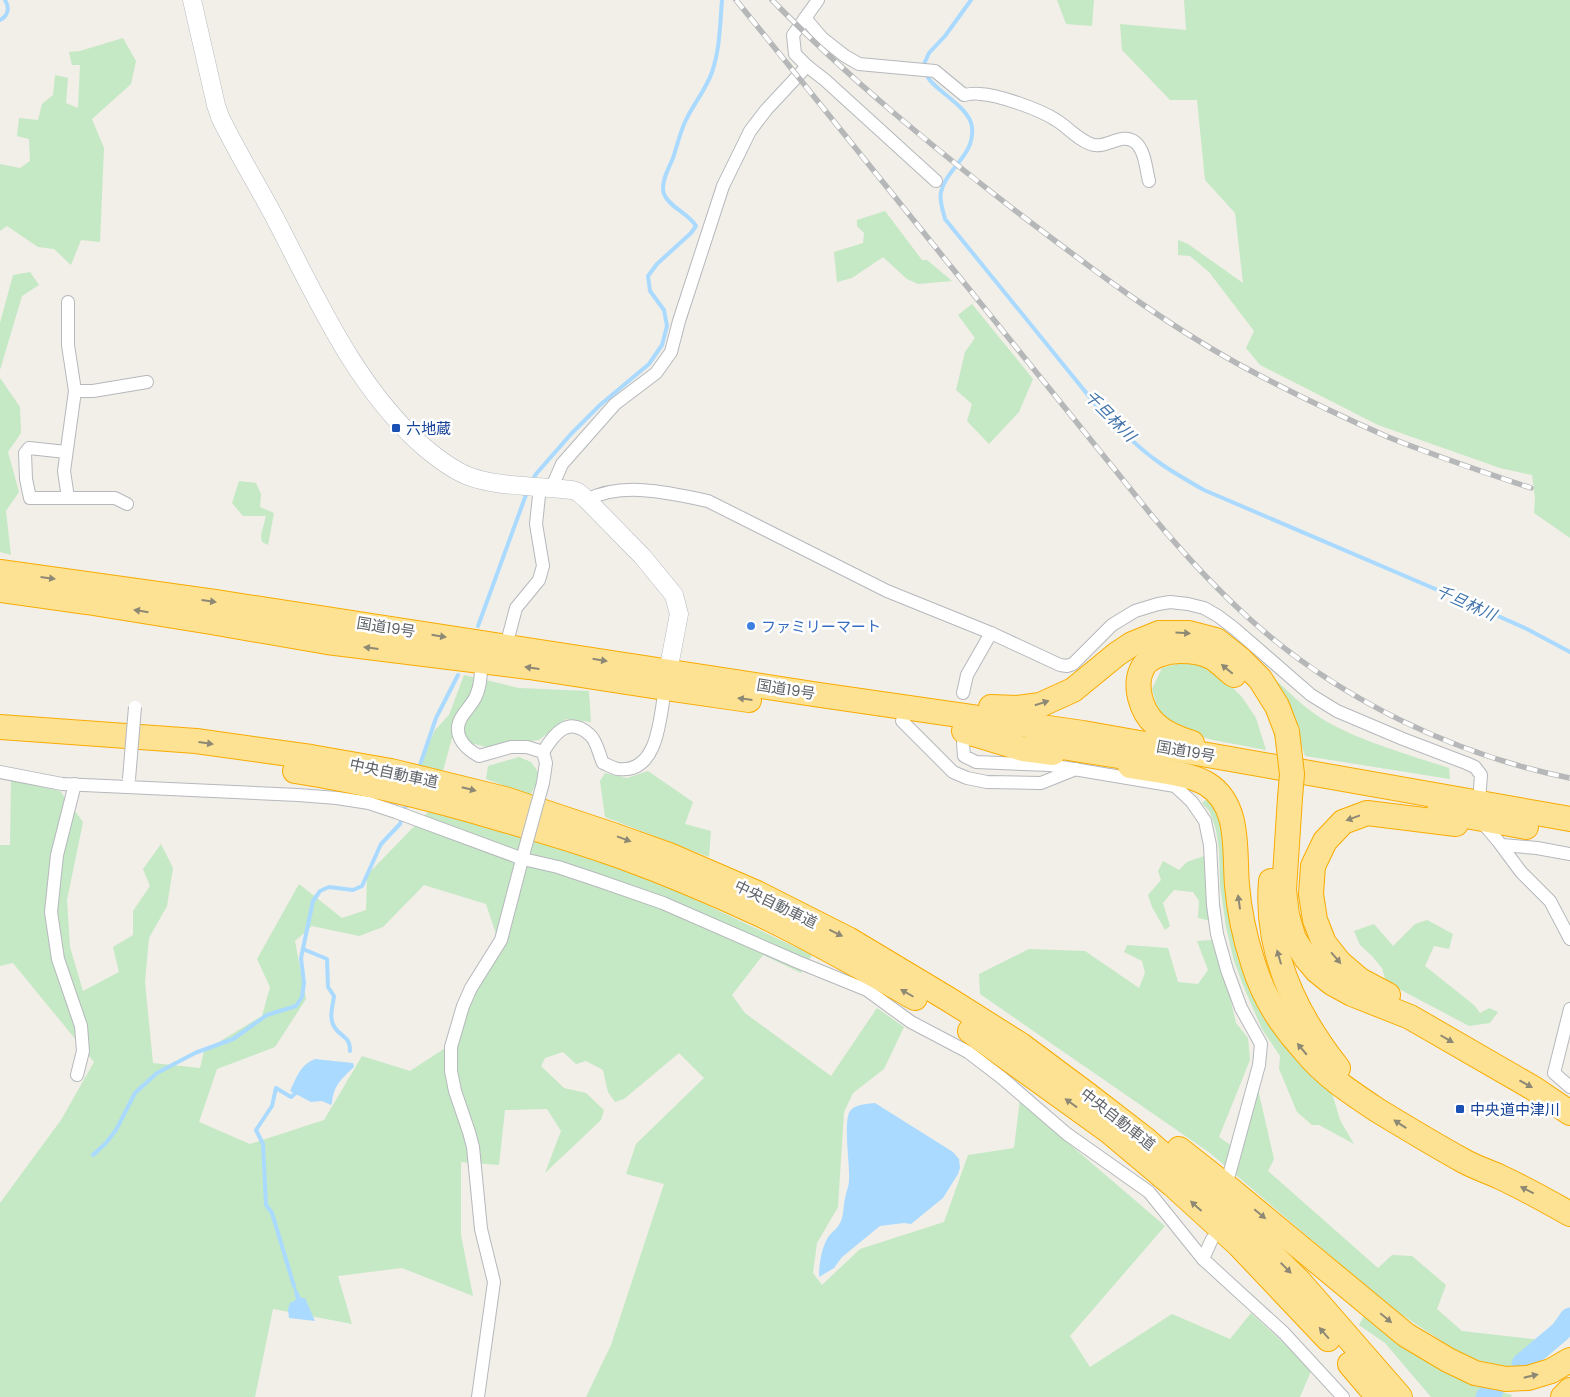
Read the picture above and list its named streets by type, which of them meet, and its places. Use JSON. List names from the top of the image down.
{
  "streets": {
    "highway": ["国道19号", "中央自動車道"]
  },
  "water": ["千旦林川"],
  "places": {
    "transit": ["六地蔵", "中央道中津川"],
    "other": ["ファミリーマート"]
  }
}
